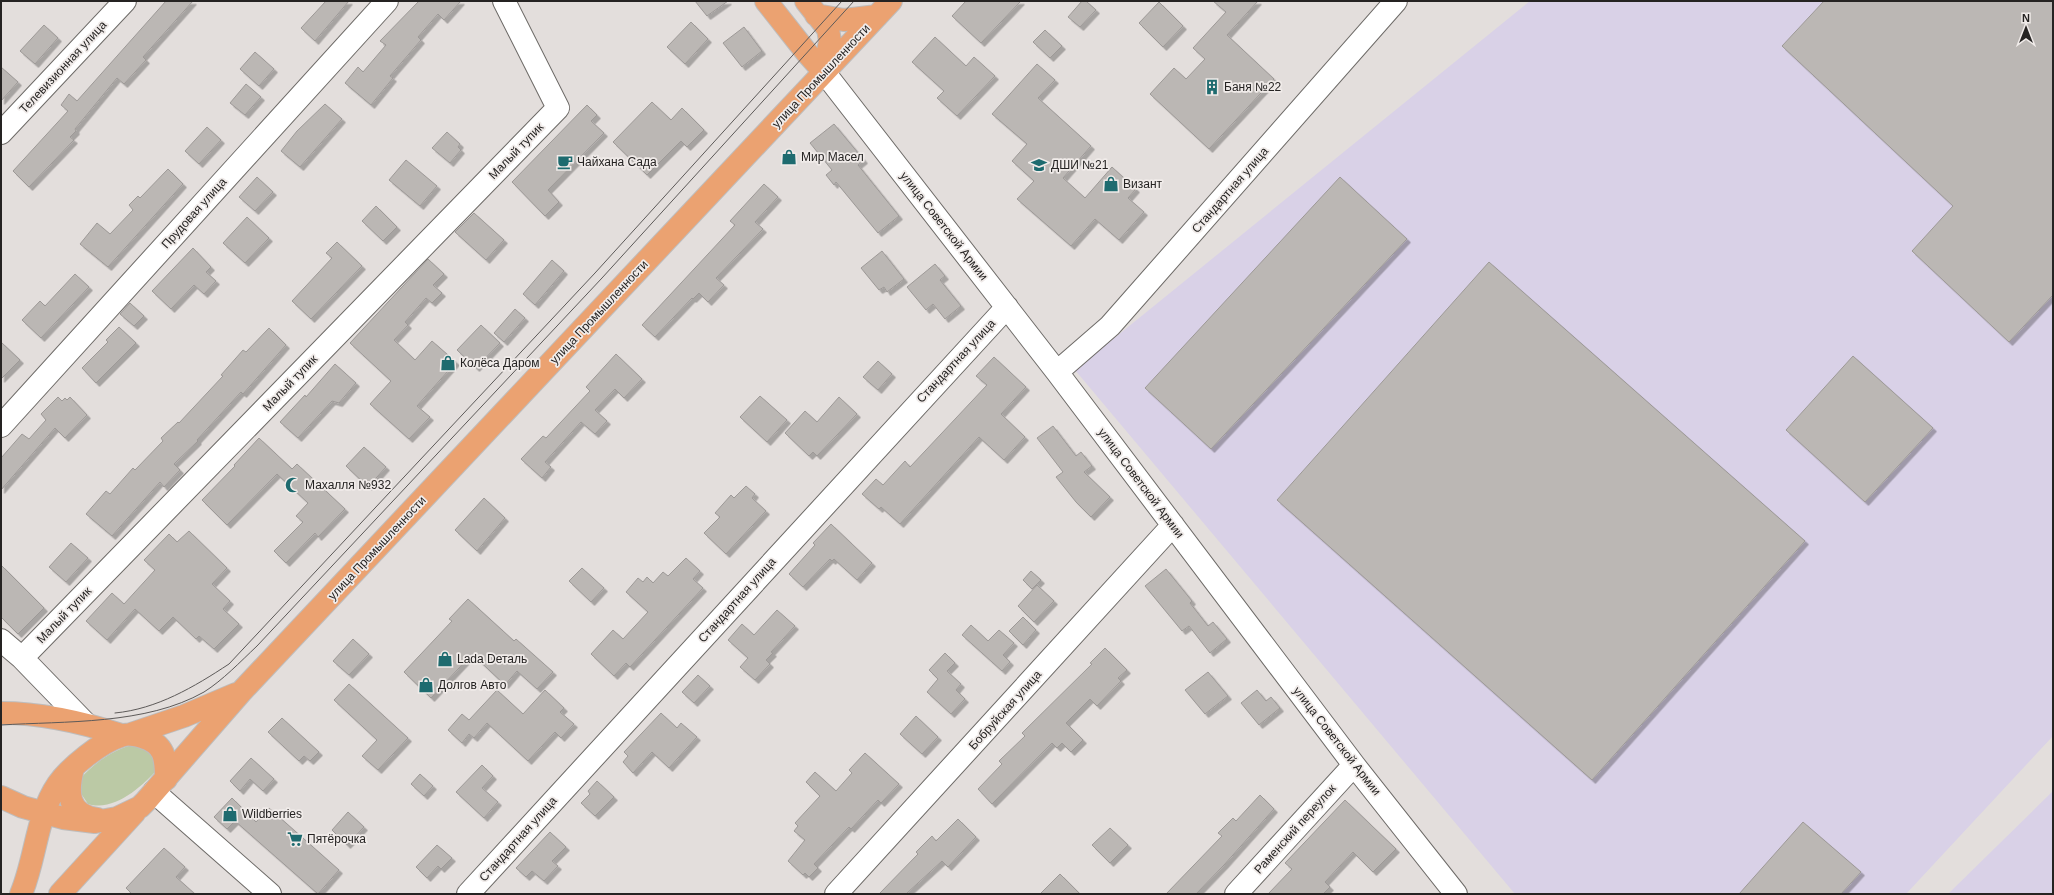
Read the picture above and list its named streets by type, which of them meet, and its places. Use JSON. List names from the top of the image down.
{
  "streets": {
    "main road": ["улица Промышленности", "улица Советской Армии"],
    "street": [
      "Телевизионная улица",
      "Малый тупик",
      "Стандартная улица",
      "Прудовая улица",
      "Бобруйская улица",
      "Раменский переулок"
    ]
  },
  "crossings": [
    ["улица Промышленности", "улица Советской Армии"],
    ["Стандартная улица", "улица Советской Армии"],
    ["улица Советской Армии", "Бобруйская улица"],
    ["улица Советской Армии", "Раменский переулок"]
  ],
  "places": {
    "building": ["Баня №22"],
    "shop": [
      "Мир Масел",
      "Визант",
      "Колёса Даром",
      "Lada Dеталь",
      "Долгов Авто",
      "Wildberries"
    ],
    "cafe": ["Чайхана Сада"],
    "school or university": ["ДШИ №21"],
    "mosque": ["Махалля №932"],
    "supermarket": ["Пятёрочка"]
  },
  "north": "top"
}
